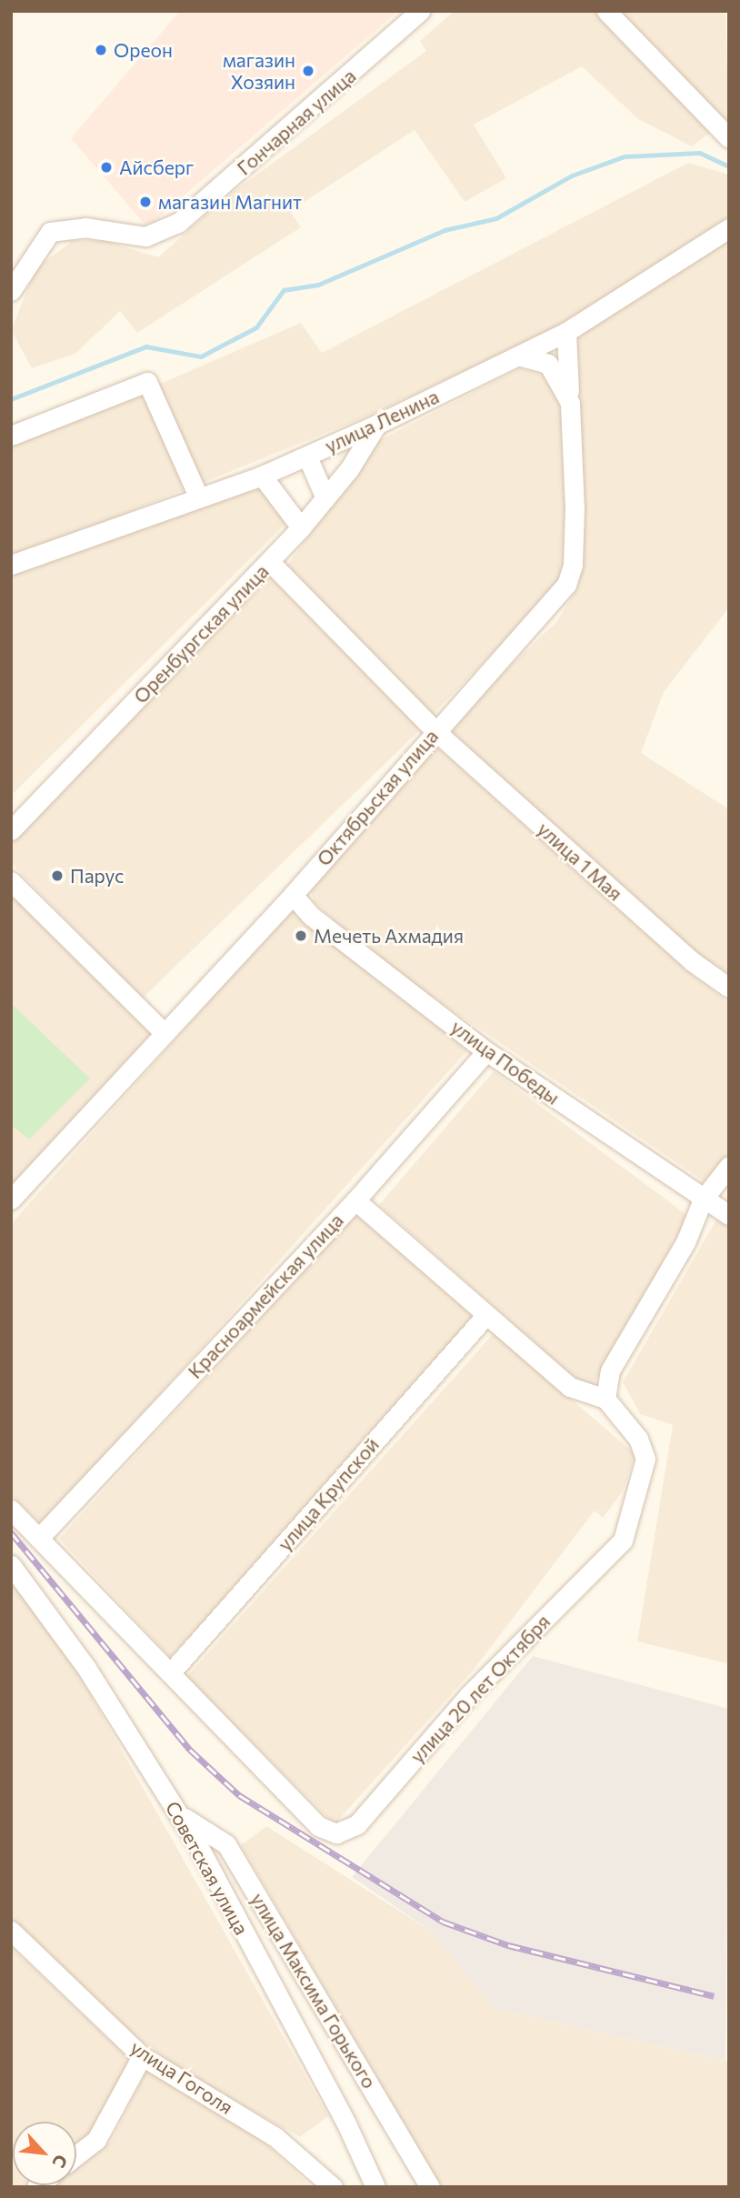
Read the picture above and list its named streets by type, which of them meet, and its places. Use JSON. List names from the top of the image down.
{
  "streets": {
    "street": [
      "Гончарная улица",
      "улица Ленина",
      "Оренбургская улица",
      "Октябрьская улица",
      "улица 1 Мая",
      "улица Победы",
      "Красноармейская улица",
      "улица Крупской",
      "улица 20 лет Октября",
      "Советская улица",
      "улица Максима Горького",
      "улица Гоголя"
    ]
  },
  "crossings": [
    ["улица Ленина", "Оренбургская улица"],
    ["улица Ленина", "Октябрьская улица"],
    ["Оренбургская улица", "улица 1 Мая"],
    ["Октябрьская улица", "улица 1 Мая"],
    ["Октябрьская улица", "улица Победы"],
    ["улица Победы", "Красноармейская улица"],
    ["улица Крупской", "улица 20 лет Октября"],
    ["Советская улица", "улица Максима Горького"]
  ],
  "places": [
    "Ореон",
    "магазин Хозяин",
    "Айсберг",
    "магазин Магнит",
    "Парус",
    "Мечеть Ахмадия"
  ],
  "north": "bottom right"
}
